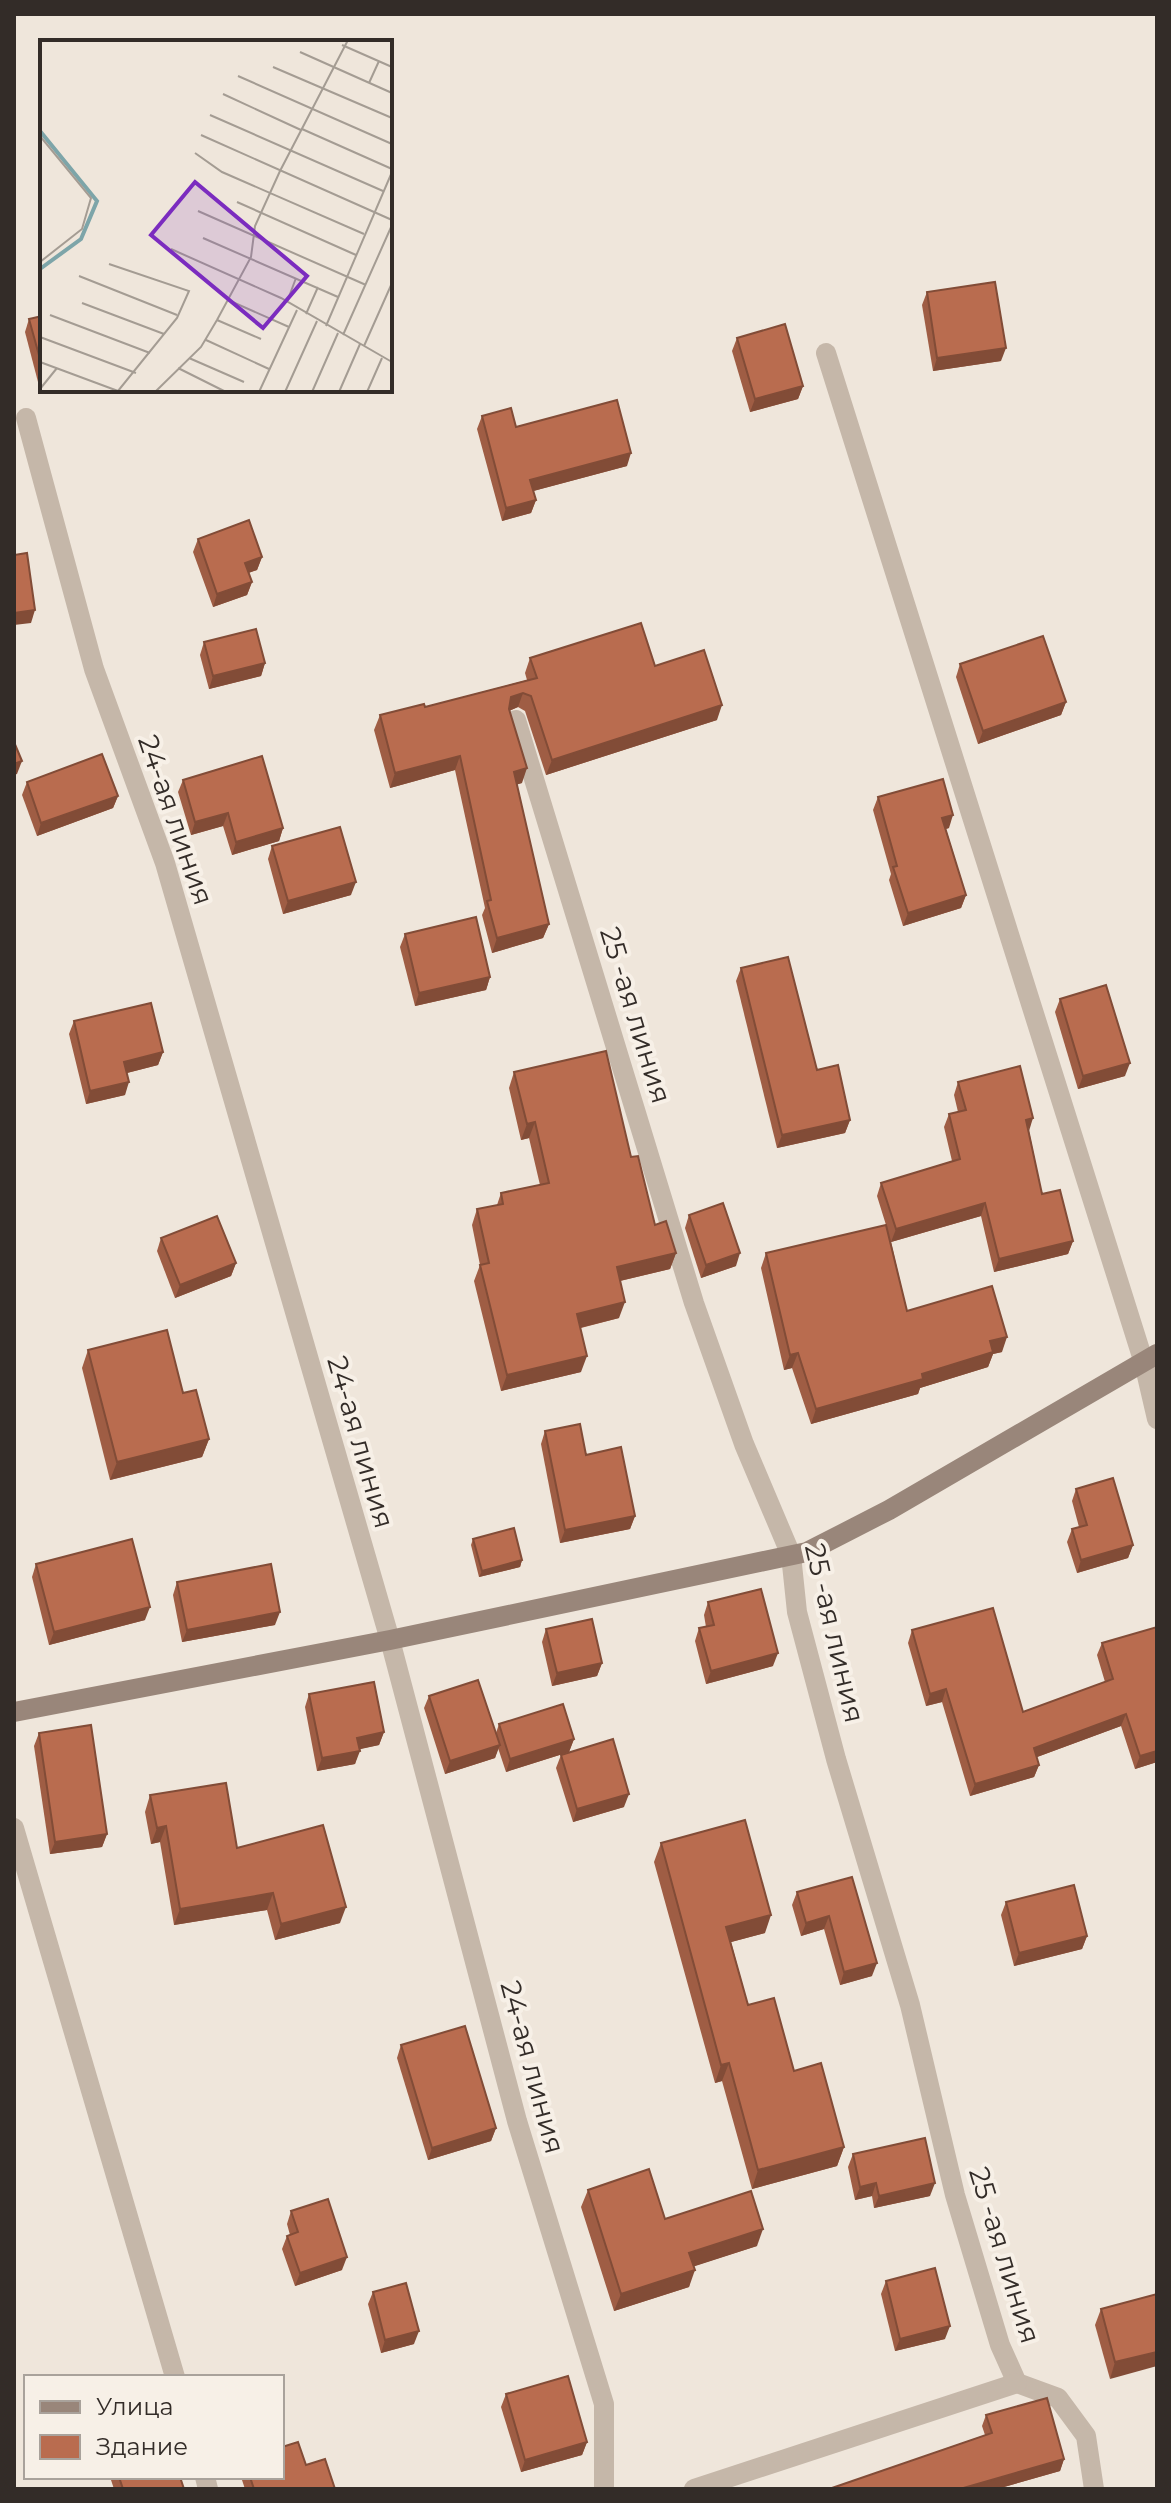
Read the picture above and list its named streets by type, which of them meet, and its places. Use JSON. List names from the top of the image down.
{
  "streets": {
    "street": ["24-ая линия", "25 -ая линия"]
  },
  "legend": ["Улица", "Здание"]
}
